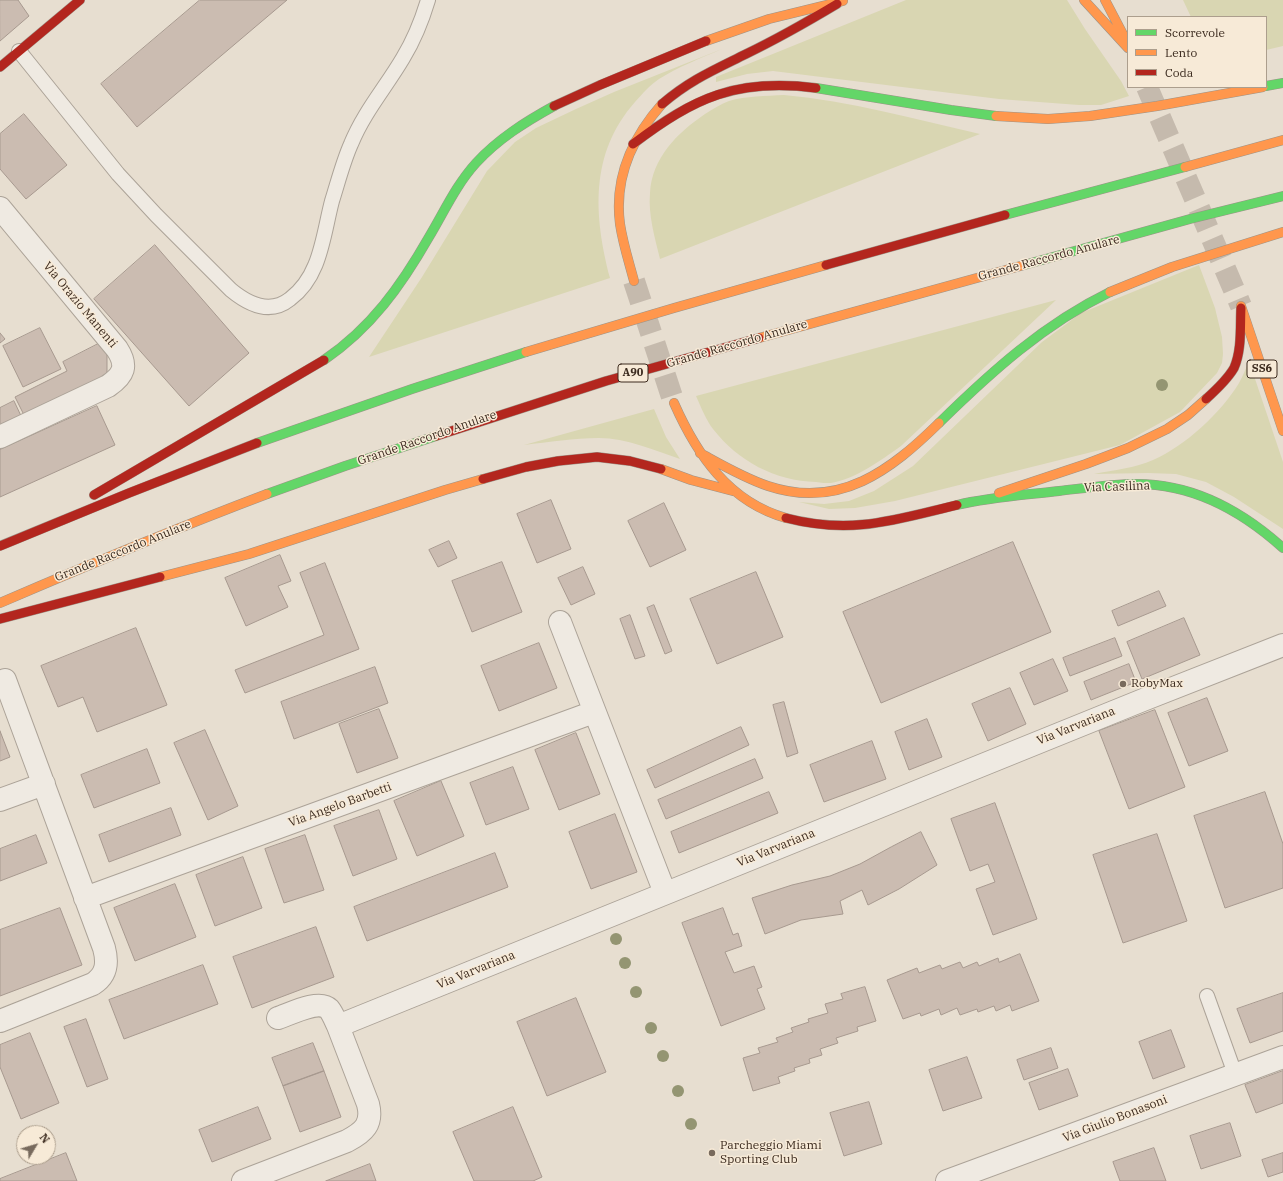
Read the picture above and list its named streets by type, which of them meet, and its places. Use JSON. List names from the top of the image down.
{
  "streets": {
    "main road": [
      "Grande Raccordo Anulare",
      "SS6",
      "A90",
      "Via Casilina"
    ],
    "street": [
      "Via Orazio Manenti",
      "Via Varvariana",
      "Via Angelo Barbetti",
      "Via Giulio Bonasoni"
    ]
  },
  "crossings": [
    ["SS6", "Via Casilina"]
  ],
  "places": ["RobyMax", "Parcheggio Miami Sporting Club"],
  "legend": ["Scorrevole", "Lento", "Coda"],
  "north": "top right"
}
